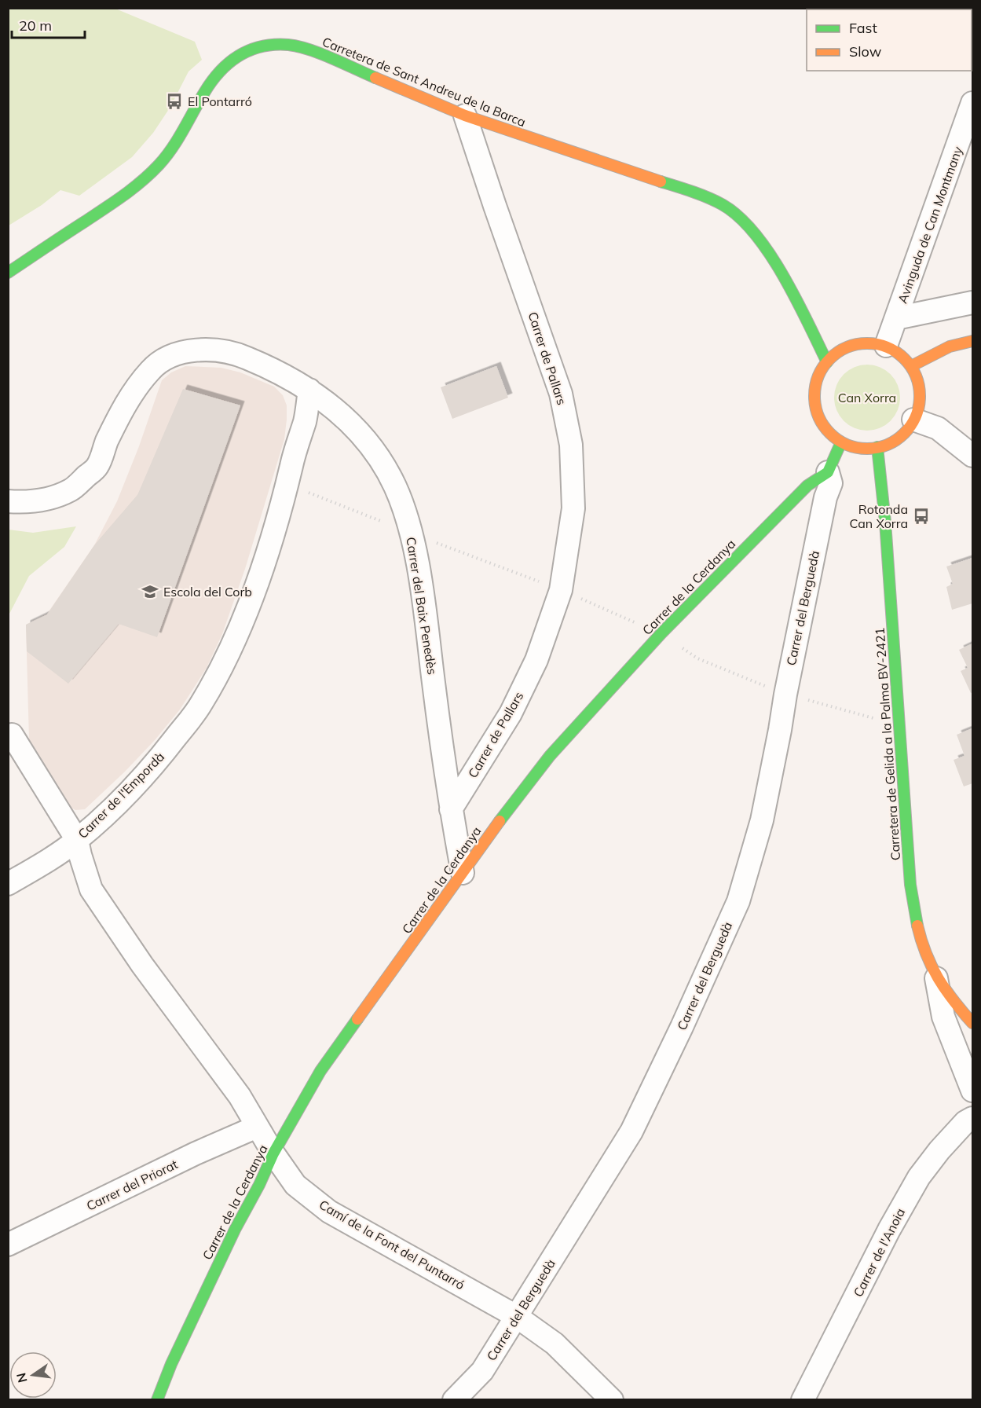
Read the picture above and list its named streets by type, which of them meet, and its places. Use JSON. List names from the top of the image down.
{
  "streets": {
    "street": [
      "Carretera de Sant Andreu de la Barca",
      "Avinguda de Can Montmany",
      "Carrer de Pallars",
      "Carrer de la Cerdanya",
      "Carrer del Baix Penedès",
      "Carrer del Berguedà",
      "Carretera de Gelida a la Palma BV-2421",
      "Carrer de l'Empordà",
      "Carrer del Priorat",
      "Camí de la Font del Puntarró",
      "Carrer de l'Anoia"
    ]
  },
  "crossings": [
    ["Carretera de Sant Andreu de la Barca", "Avinguda de Can Montmany"],
    ["Carretera de Sant Andreu de la Barca", "Carrer de Pallars"],
    ["Carretera de Sant Andreu de la Barca", "Carretera de Gelida a la Palma BV-2421"],
    ["Avinguda de Can Montmany", "Carretera de Gelida a la Palma BV-2421"],
    ["Carrer de Pallars", "Carrer del Baix Penedès"],
    ["Carrer de la Cerdanya", "Carrer del Baix Penedès"],
    ["Carrer de la Cerdanya", "Carrer del Berguedà"],
    ["Carrer de la Cerdanya", "Camí de la Font del Puntarró"],
    ["Carrer del Baix Penedès", "Carrer de l'Empordà"],
    ["Carrer del Berguedà", "Camí de la Font del Puntarró"],
    ["Carrer de l'Empordà", "Camí de la Font del Puntarró"],
    ["Carrer del Priorat", "Camí de la Font del Puntarró"]
  ],
  "parks": ["Can Xorra"],
  "places": {
    "bus stop": ["El Pontarró", "Rotonda Can Xorra"],
    "school or university": ["Escola del Corb"]
  },
  "legend": ["Fast", "Slow"],
  "scale_bar": "20 m",
  "north": "left"
}
